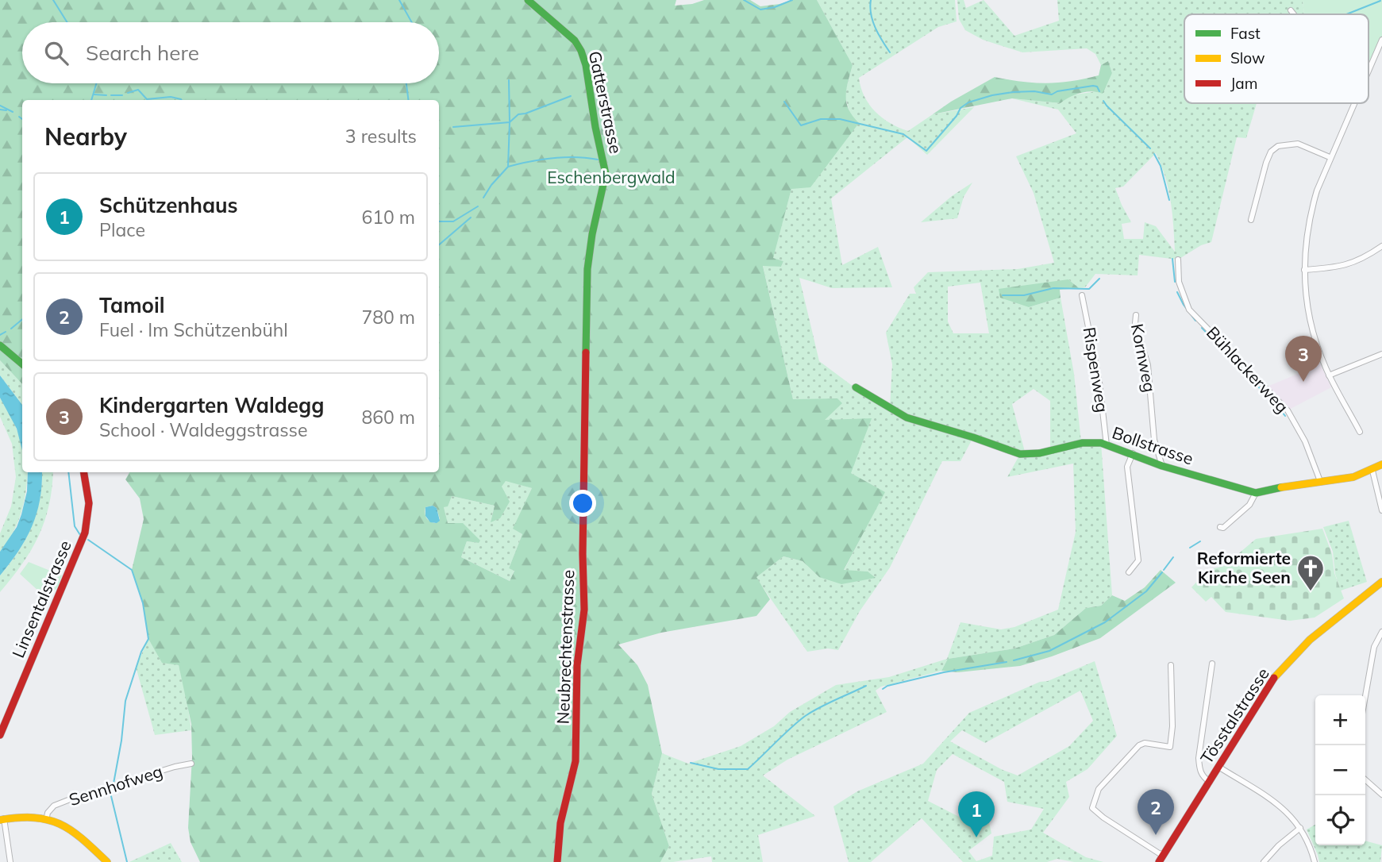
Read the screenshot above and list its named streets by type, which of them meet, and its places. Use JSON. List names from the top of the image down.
{
  "streets": {
    "street": [
      "Gatterstrasse",
      "Kornweg",
      "Rispenweg",
      "Bühlackerweg",
      "Bollstrasse",
      "Linsentalstrasse",
      "Neubrechtenstrasse",
      "Tösstalstrasse",
      "Sennhofweg"
    ]
  },
  "crossings": [
    ["Gatterstrasse", "Neubrechtenstrasse"],
    ["Kornweg", "Bollstrasse"],
    ["Rispenweg", "Bollstrasse"],
    ["Bühlackerweg", "Bollstrasse"]
  ],
  "parks": ["Eschenbergwald"],
  "places": {
    "church": ["Reformierte Kirche Seen"]
  },
  "legend": ["Fast", "Slow", "Jam"],
  "page": {
    "search": "Search here",
    "heading": ["Nearby", "3 results"],
    "list": [
      {
        "mark": "1",
        "name": "Schützenhaus",
        "note": "Place",
        "value": "610 m"
      },
      {
        "mark": "2",
        "name": "Tamoil",
        "note": "Fuel · Im Schützenbühl",
        "value": "780 m"
      },
      {
        "mark": "3",
        "name": "Kindergarten Waldegg",
        "note": "School · Waldeggstrasse",
        "value": "860 m"
      }
    ],
    "pins": ["3", "2", "1"],
    "map_buttons": ["+", "−"]
  }
}
